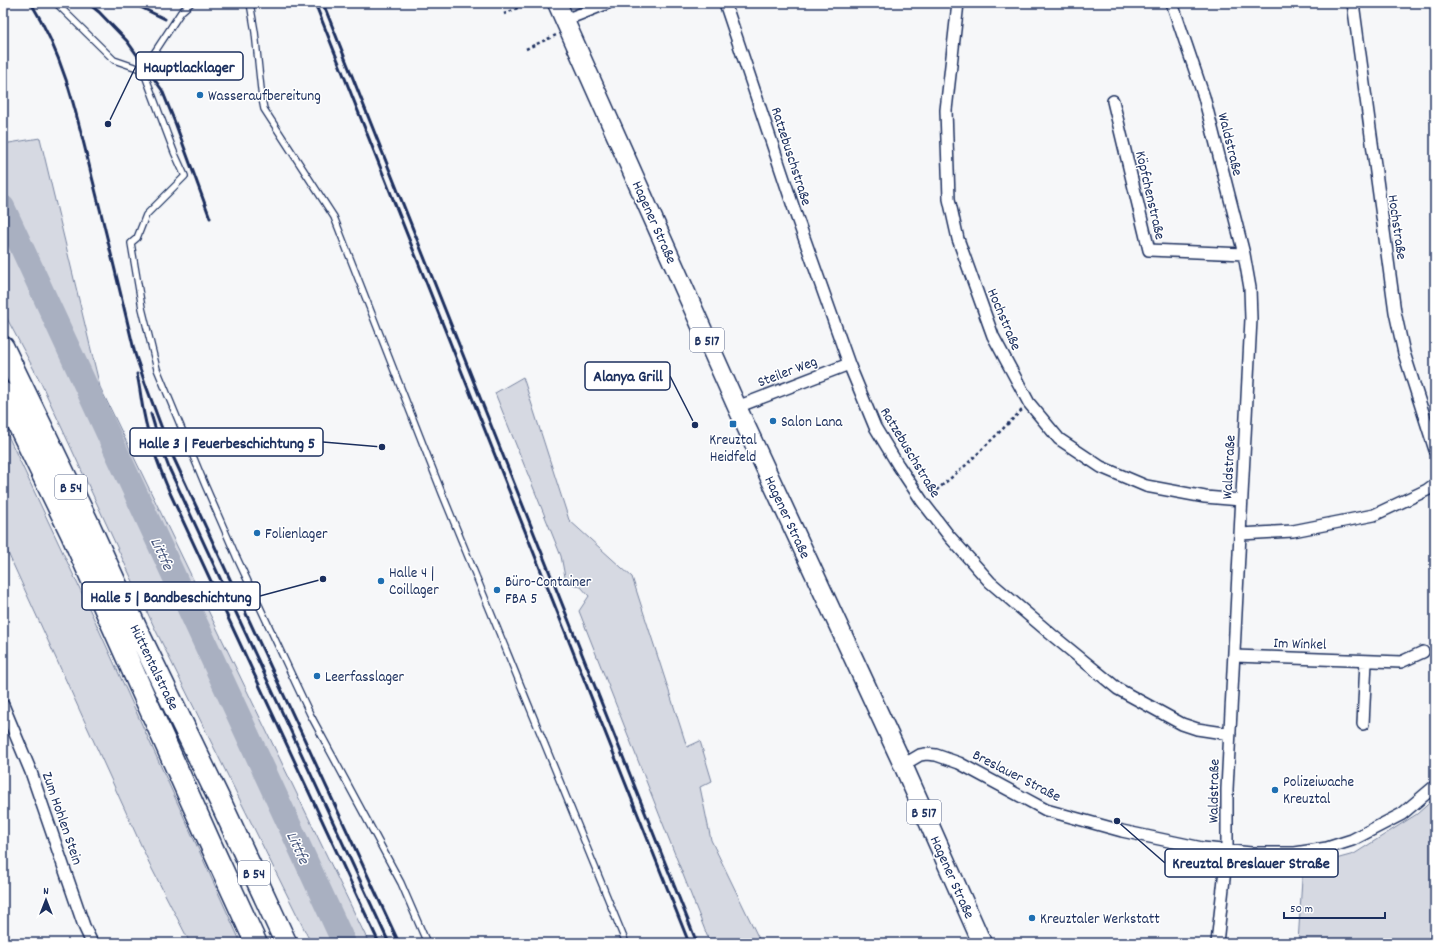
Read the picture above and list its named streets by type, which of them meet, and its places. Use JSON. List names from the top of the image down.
{
  "streets": {
    "highway": ["B 54", "Hüttentalstraße"],
    "main road": ["Hagener Straße", "B 517"],
    "street": [
      "Waldstraße",
      "Ratzebuschstraße",
      "Köpfchenstraße",
      "Hochstraße",
      "Steiler Weg",
      "Im Winkel",
      "Breslauer Straße",
      "Zum Hohlen Stein"
    ]
  },
  "crossings": [
    ["Waldstraße", "Ratzebuschstraße"],
    ["Waldstraße", "Köpfchenstraße"],
    ["Waldstraße", "Hochstraße"],
    ["Waldstraße", "Im Winkel"],
    ["Waldstraße", "Breslauer Straße"],
    ["Ratzebuschstraße", "Steiler Weg"],
    ["Hagener Straße", "Steiler Weg"],
    ["Hagener Straße", "Breslauer Straße"]
  ],
  "water": ["Littfe"],
  "places": {
    "other": [
      "Wasseraufbereitung",
      "Hauptlacklager",
      "Salon Lana",
      "Alanya Grill",
      "Halle 3 | Feuerbeschichtung 5",
      "Folienlager",
      "Halle 5 | Bandbeschichtung",
      "Halle 4 | Coillager",
      "Büro-Container FBA 5",
      "Leerfasslager",
      "Polizeiwache Kreuztal",
      "Kreuztal Breslauer Straße",
      "Kreuztaler Werkstatt"
    ],
    "transit": ["Kreuztal Heidfeld"]
  },
  "scale_bar": "50 m",
  "north": "top"
}
